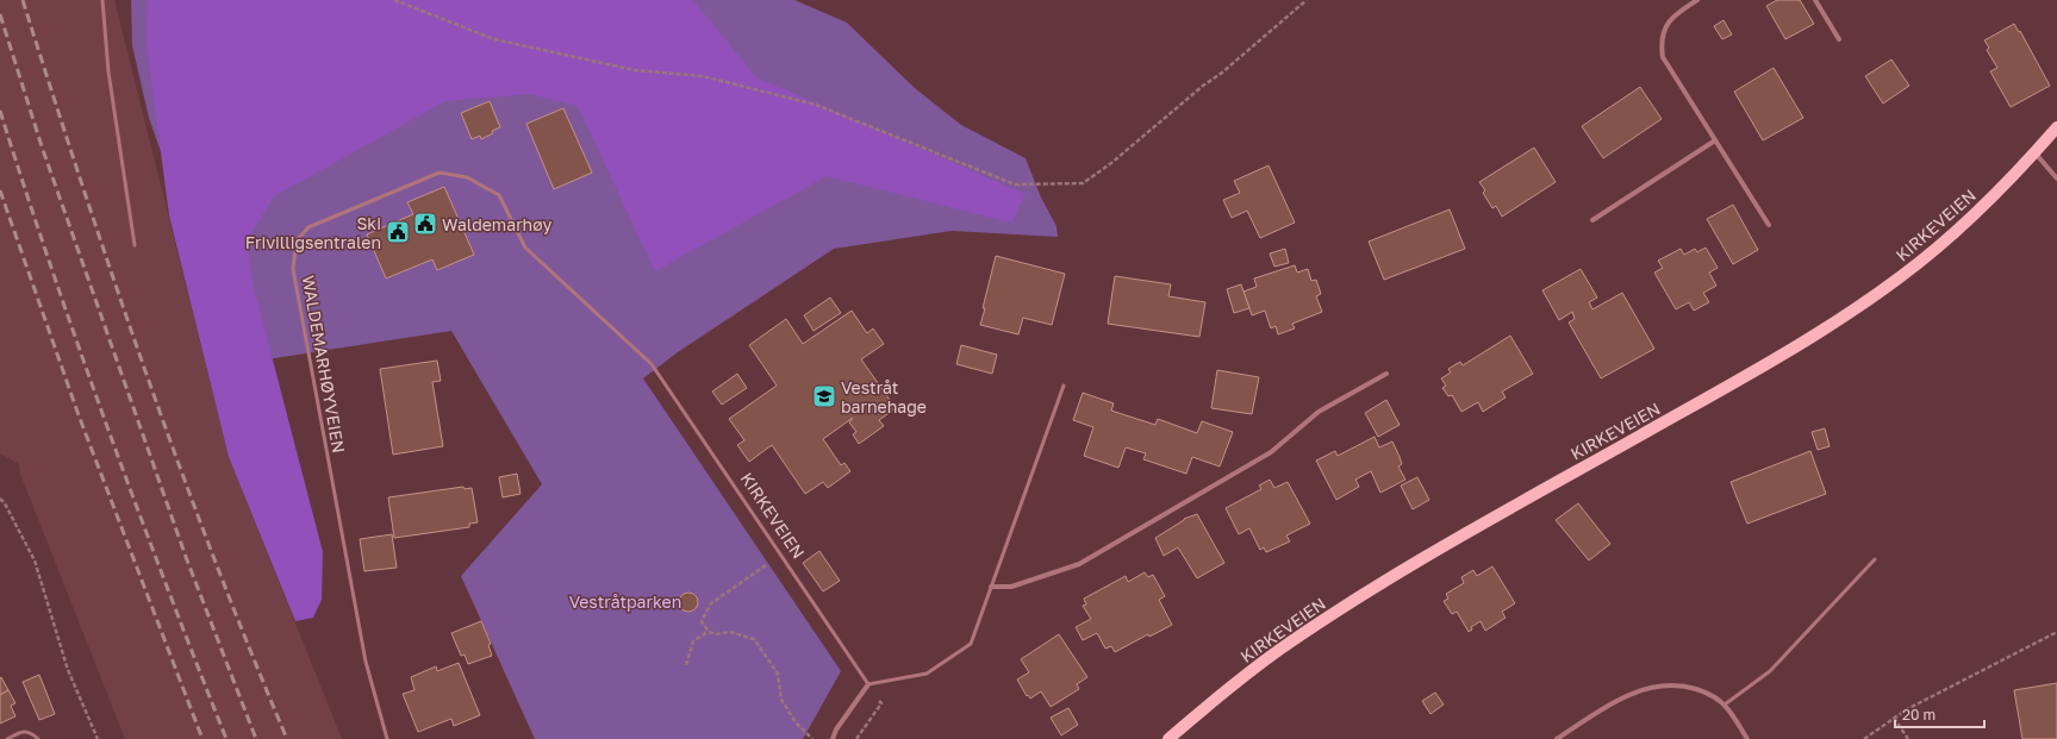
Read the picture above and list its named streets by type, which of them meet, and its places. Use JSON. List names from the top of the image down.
{
  "streets": {
    "main road": ["KIRKEVEIEN"],
    "lane": ["WALDEMARHØYVEIEN"]
  },
  "crossings": [
    ["KIRKEVEIEN", "WALDEMARHØYVEIEN"]
  ],
  "parks": ["Vestråtparken"],
  "places": {
    "public building": ["Waldemarhøy", "Ski Frivilligsentralen"],
    "school or university": ["Vestråt barnehage"]
  },
  "scale_bar": "20 m"
}
